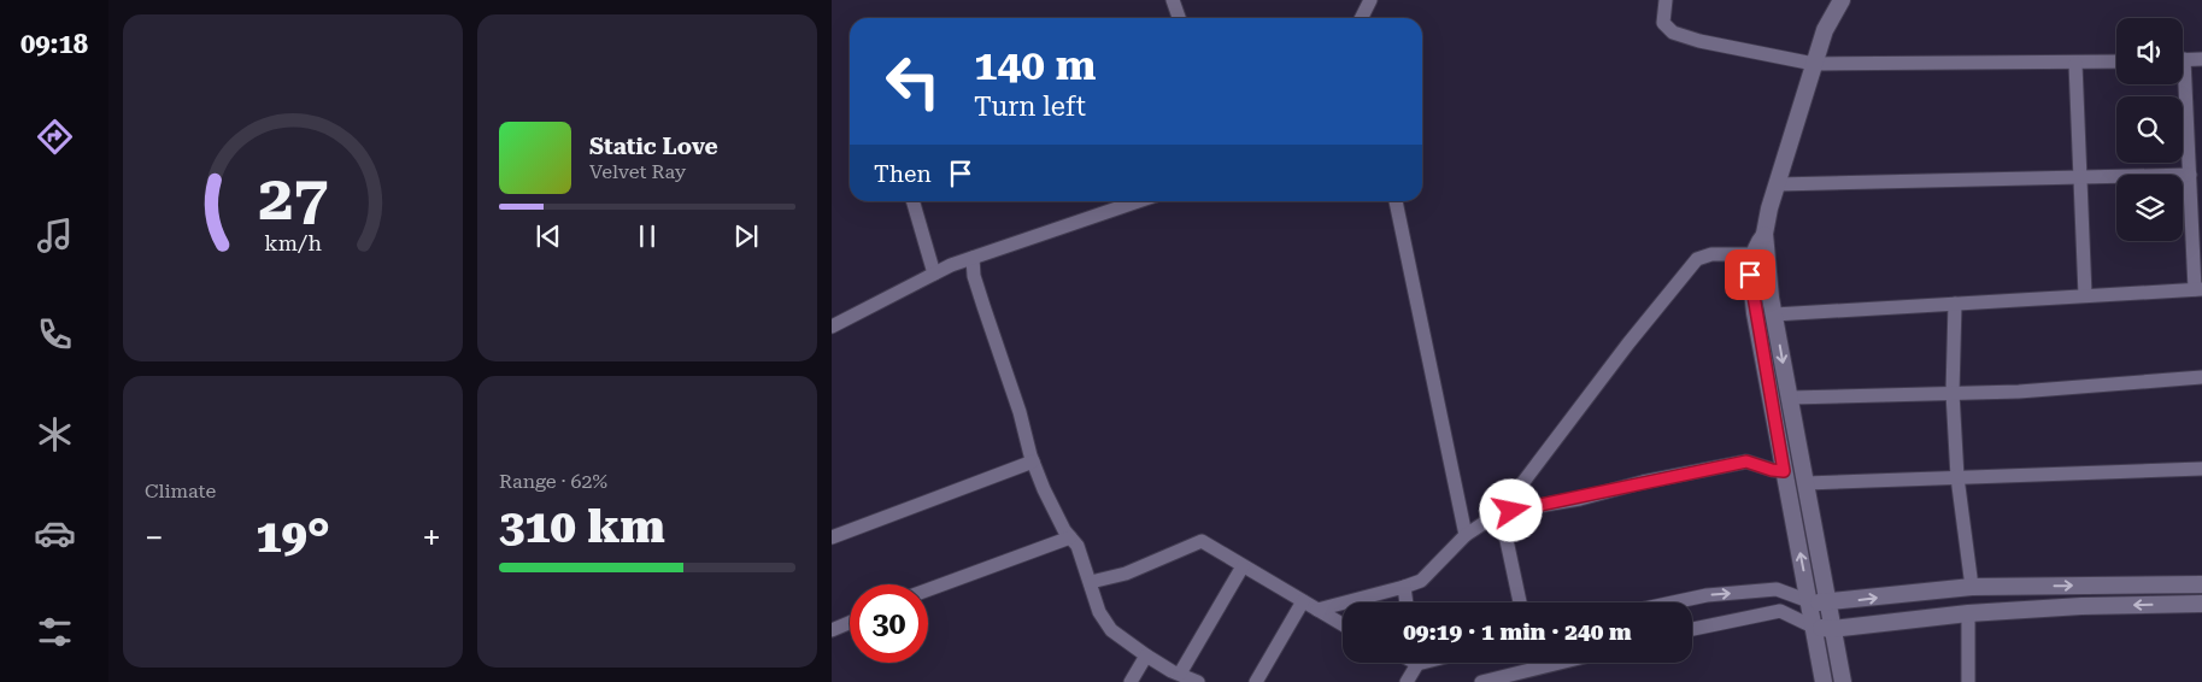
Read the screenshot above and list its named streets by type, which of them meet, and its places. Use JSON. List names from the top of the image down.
{
  "page": {
    "tabs": "09:18",
    "turn": ["140 m", "Turn left"],
    "song": ["Static Love", "Velvet Ray"],
    "then": "Then",
    "tile": [
      "Climate",
      ["Range · 62%", "310 km"]
    ],
    "heat": ["−", "19°", "+"],
    "limit": "30",
    "trip": "09:19 · 1 min · 240 m",
    "gauge": ["27", "km/h"]
  }
}
